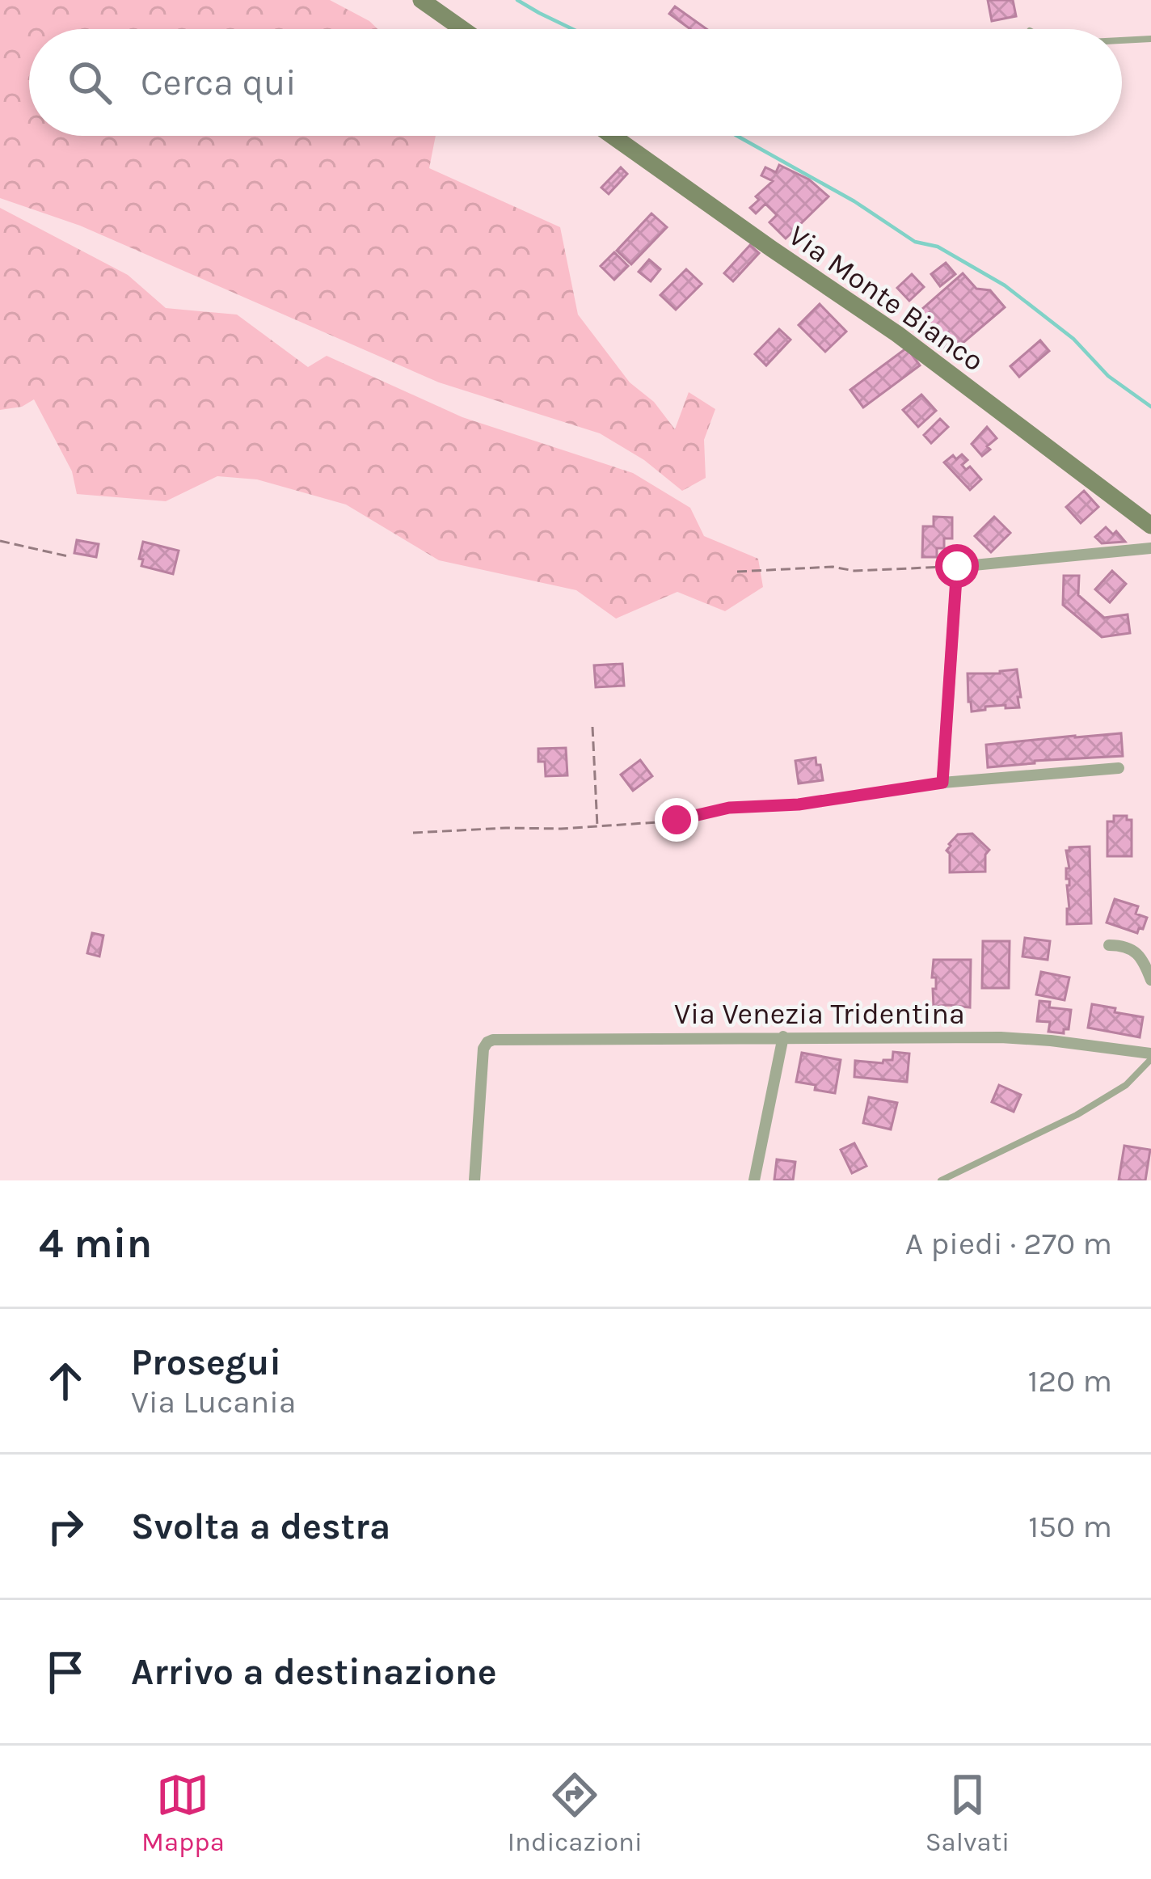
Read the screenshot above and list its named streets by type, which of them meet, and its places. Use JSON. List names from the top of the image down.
{
  "streets": {
    "main road": ["Via Monte Bianco"],
    "street": ["Via Venezia Tridentina"]
  },
  "page": {
    "search": "Cerca qui",
    "heading": ["4 min", "A piedi · 270 m"],
    "list": [
      ["Prosegui", "Via Lucania", "120 m"],
      ["Svolta a destra", "150 m"],
      "Arrivo a destinazione"
    ],
    "nav": ["Mappa", "Indicazioni", "Salvati"]
  }
}
